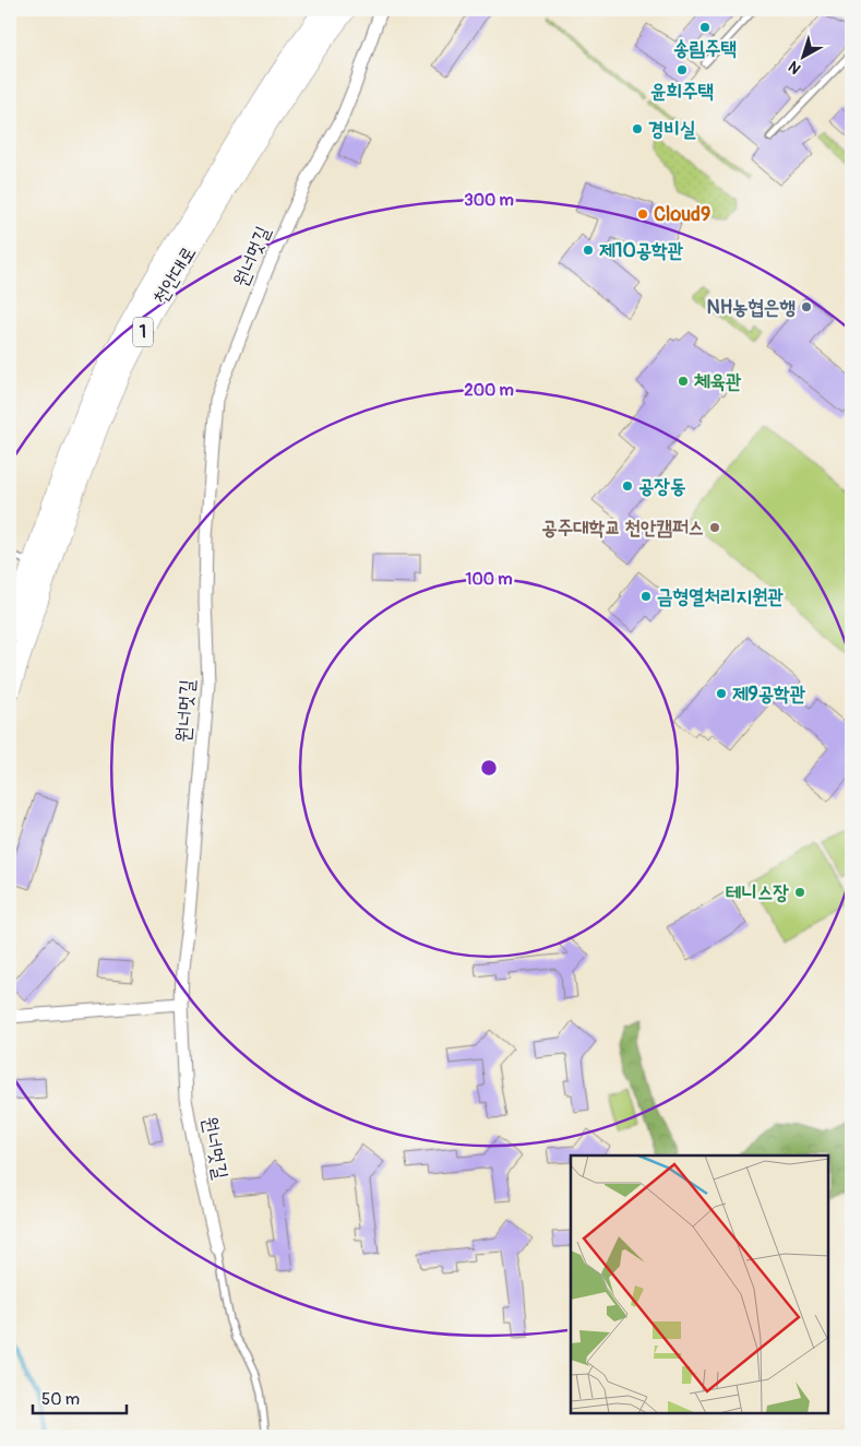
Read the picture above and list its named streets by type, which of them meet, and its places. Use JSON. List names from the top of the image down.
{
  "streets": {
    "main road": ["천안대로", "1"],
    "street": ["원너멋길"]
  },
  "places": [
    "송림주택",
    "윤희주택",
    "경비실",
    "Cloud9",
    "제10공학관",
    "NH농협은행",
    "체육관",
    "공장동",
    "공주대학교 천안캠퍼스",
    "금형열처리지원관",
    "제9공학관",
    "테니스장"
  ],
  "scale_bar": "50 m",
  "north": "bottom left",
  "rings": ["300 m", "200 m", "100 m"]
}
